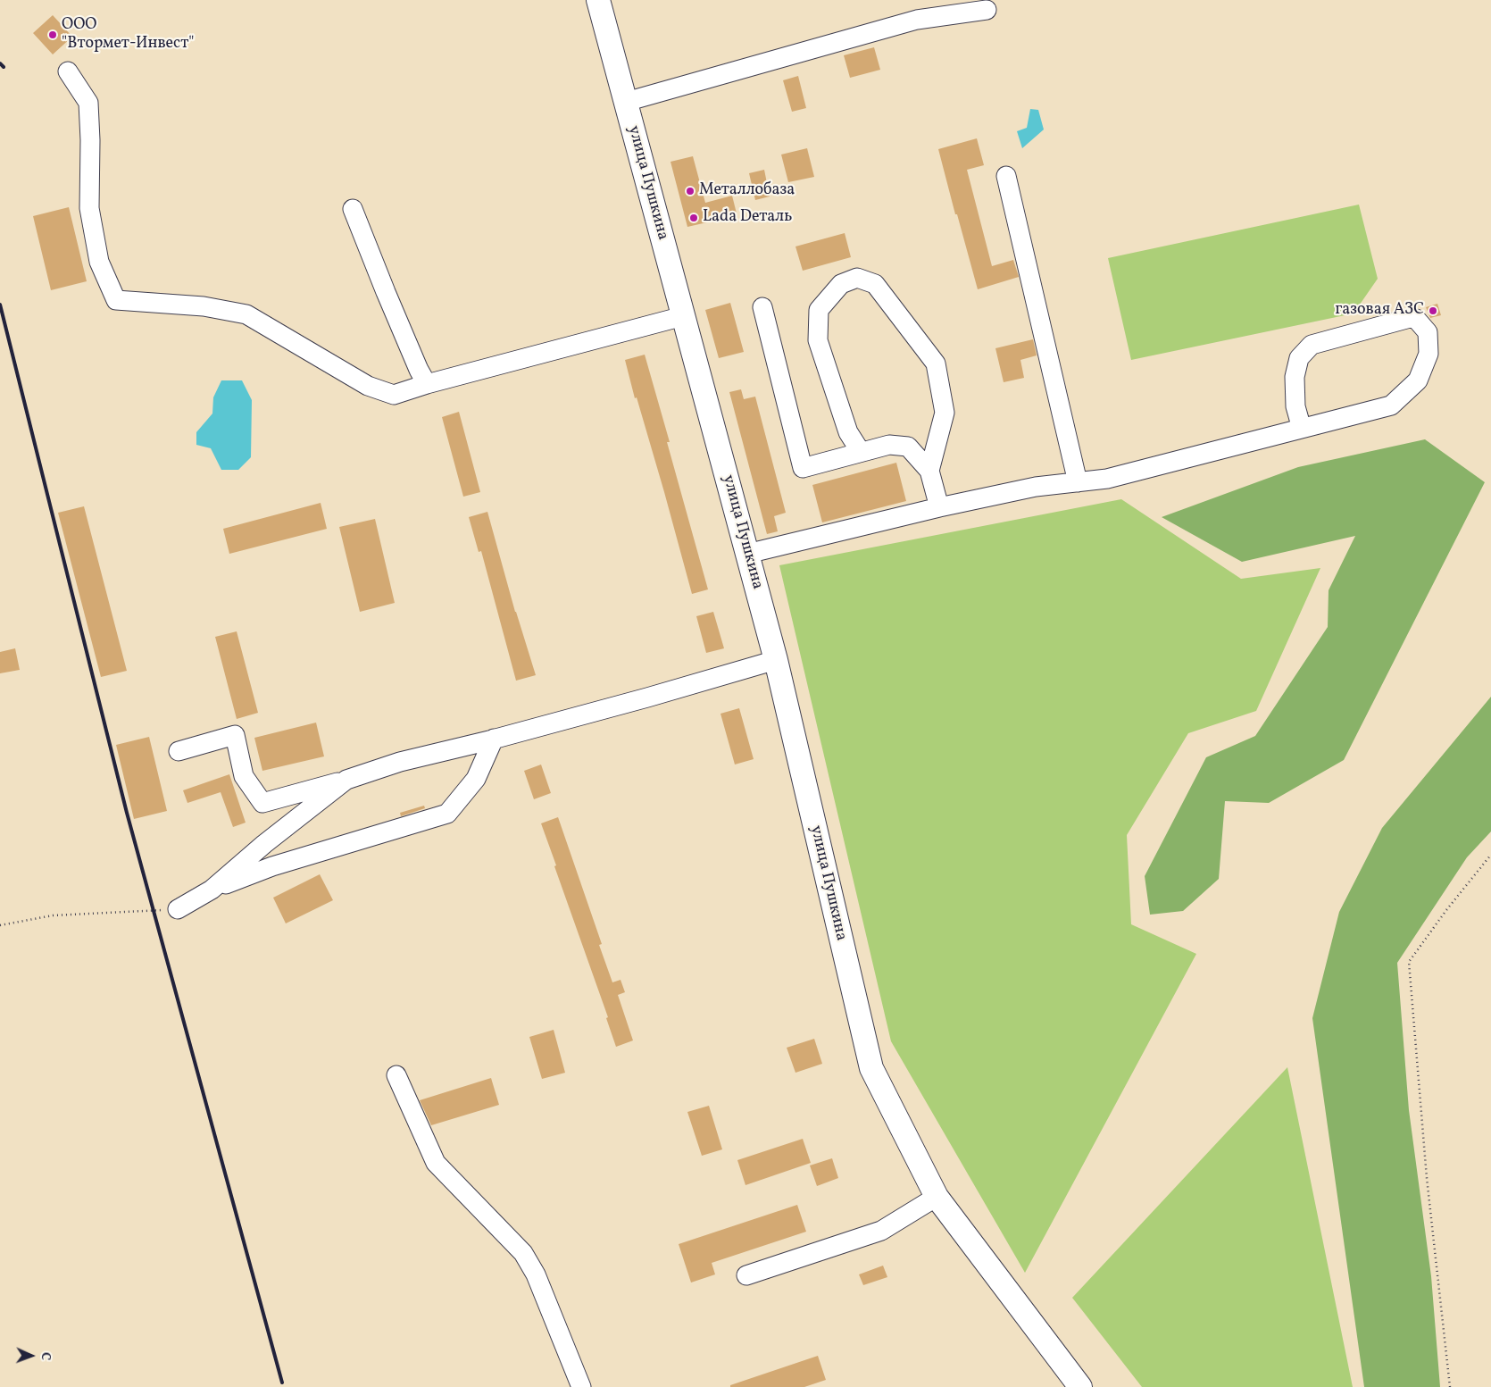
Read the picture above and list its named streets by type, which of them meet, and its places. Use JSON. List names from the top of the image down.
{
  "streets": {
    "main road": ["улица Пушкина"]
  },
  "places": [
    "ООО \"Втормет-Инвест\"",
    "Металлобаза",
    "Lada Dеталь",
    "газовая АЗС"
  ],
  "north": "right"
}
